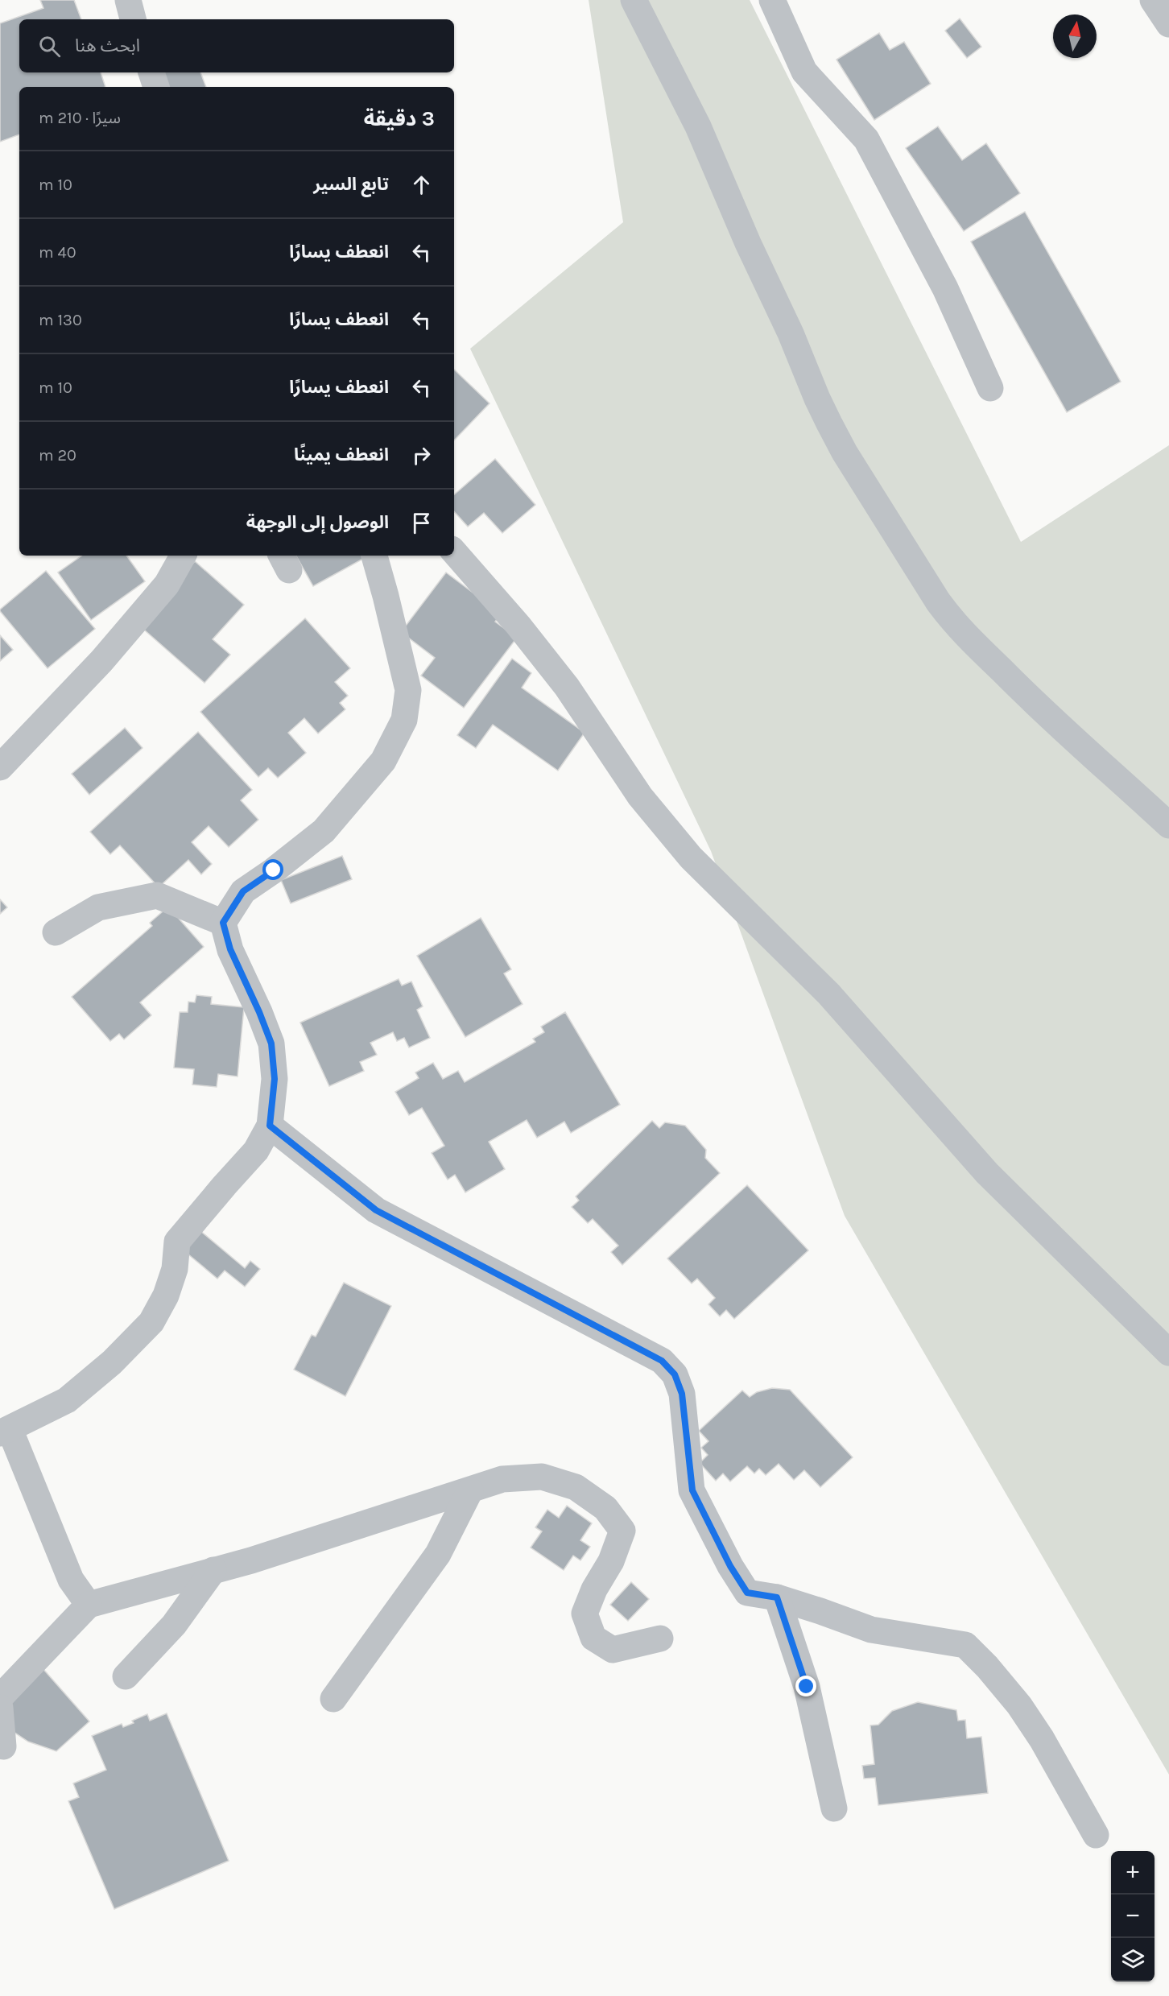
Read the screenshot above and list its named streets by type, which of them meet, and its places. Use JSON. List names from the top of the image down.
{
  "north": "top",
  "page": {
    "search": "ابحث هنا",
    "heading": ["3 دقيقة", "سيرًا · 210 m"],
    "list": [
      ["تابع السير", "10 m"],
      ["انعطف يسارًا", "40 m"],
      ["انعطف يسارًا", "130 m"],
      ["انعطف يسارًا", "10 m"],
      ["انعطف يمينًا", "20 m"],
      "الوصول إلى الوجهة"
    ],
    "map_buttons": ["+", "−"]
  }
}
